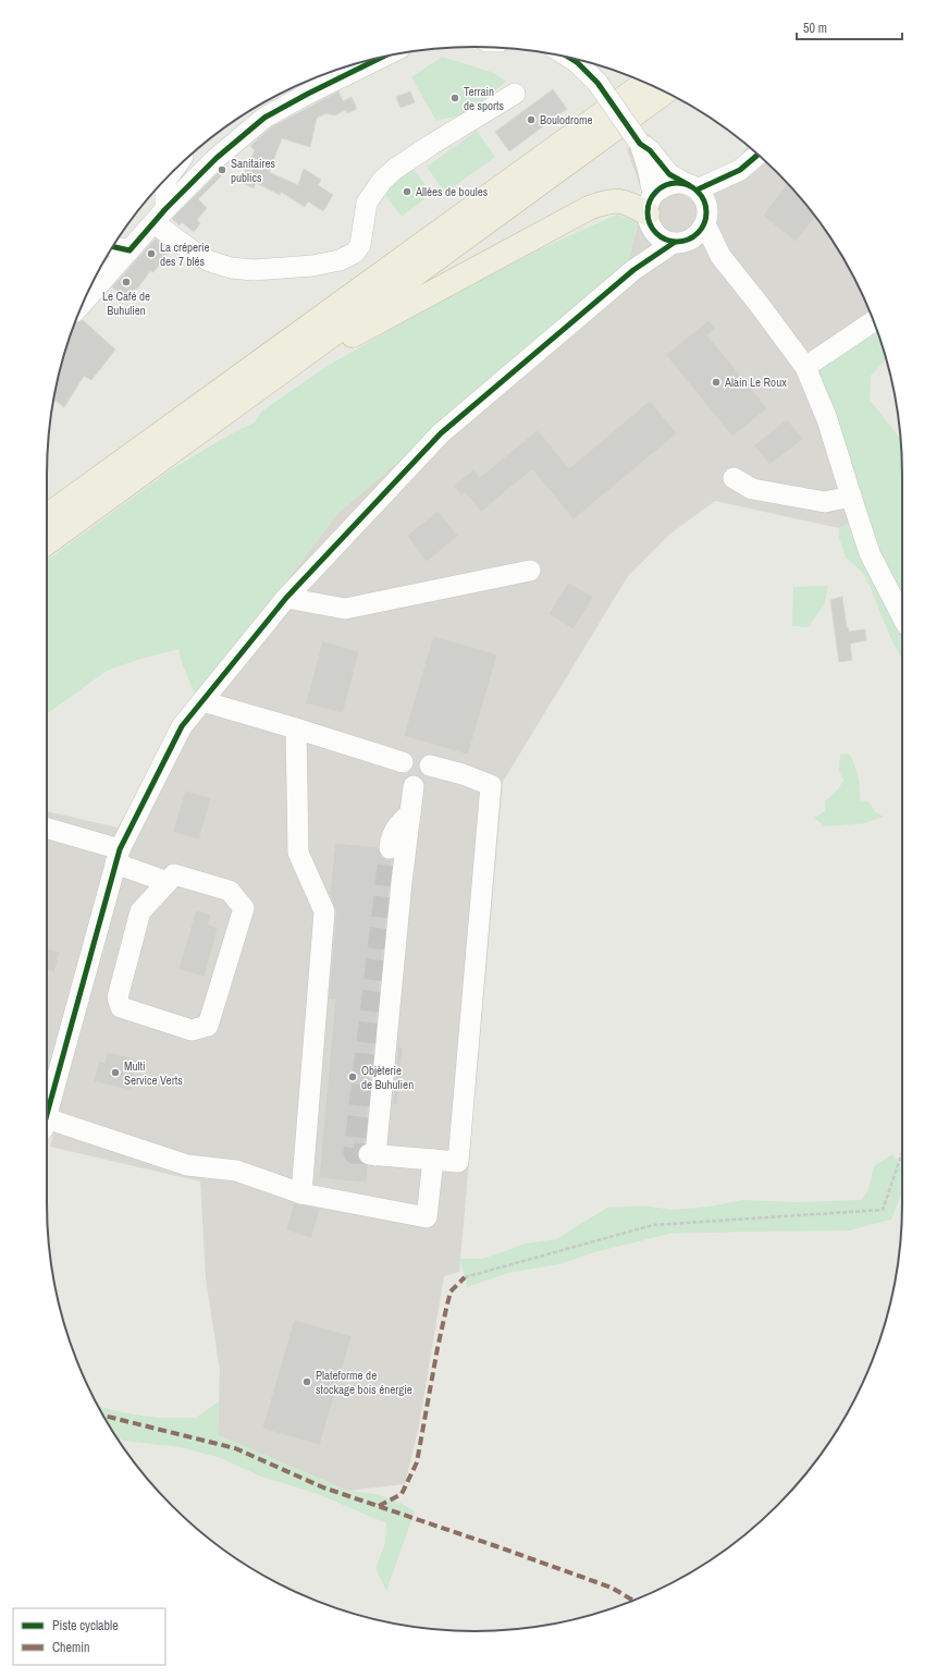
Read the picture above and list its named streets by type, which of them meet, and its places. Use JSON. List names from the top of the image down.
{
  "places": [
    "Terrain de sports",
    "Boulodrome",
    "Sanitaires publics",
    "Allées de boules",
    "La créperie des 7 blés",
    "Le Café de Buhulien",
    "Alain Le Roux",
    "Multi Service Verts",
    "Objèterie de Buhulien",
    "Plateforme de stockage bois énergie"
  ],
  "legend": ["Piste cyclable", "Chemin"],
  "scale_bar": "50 m"
}
